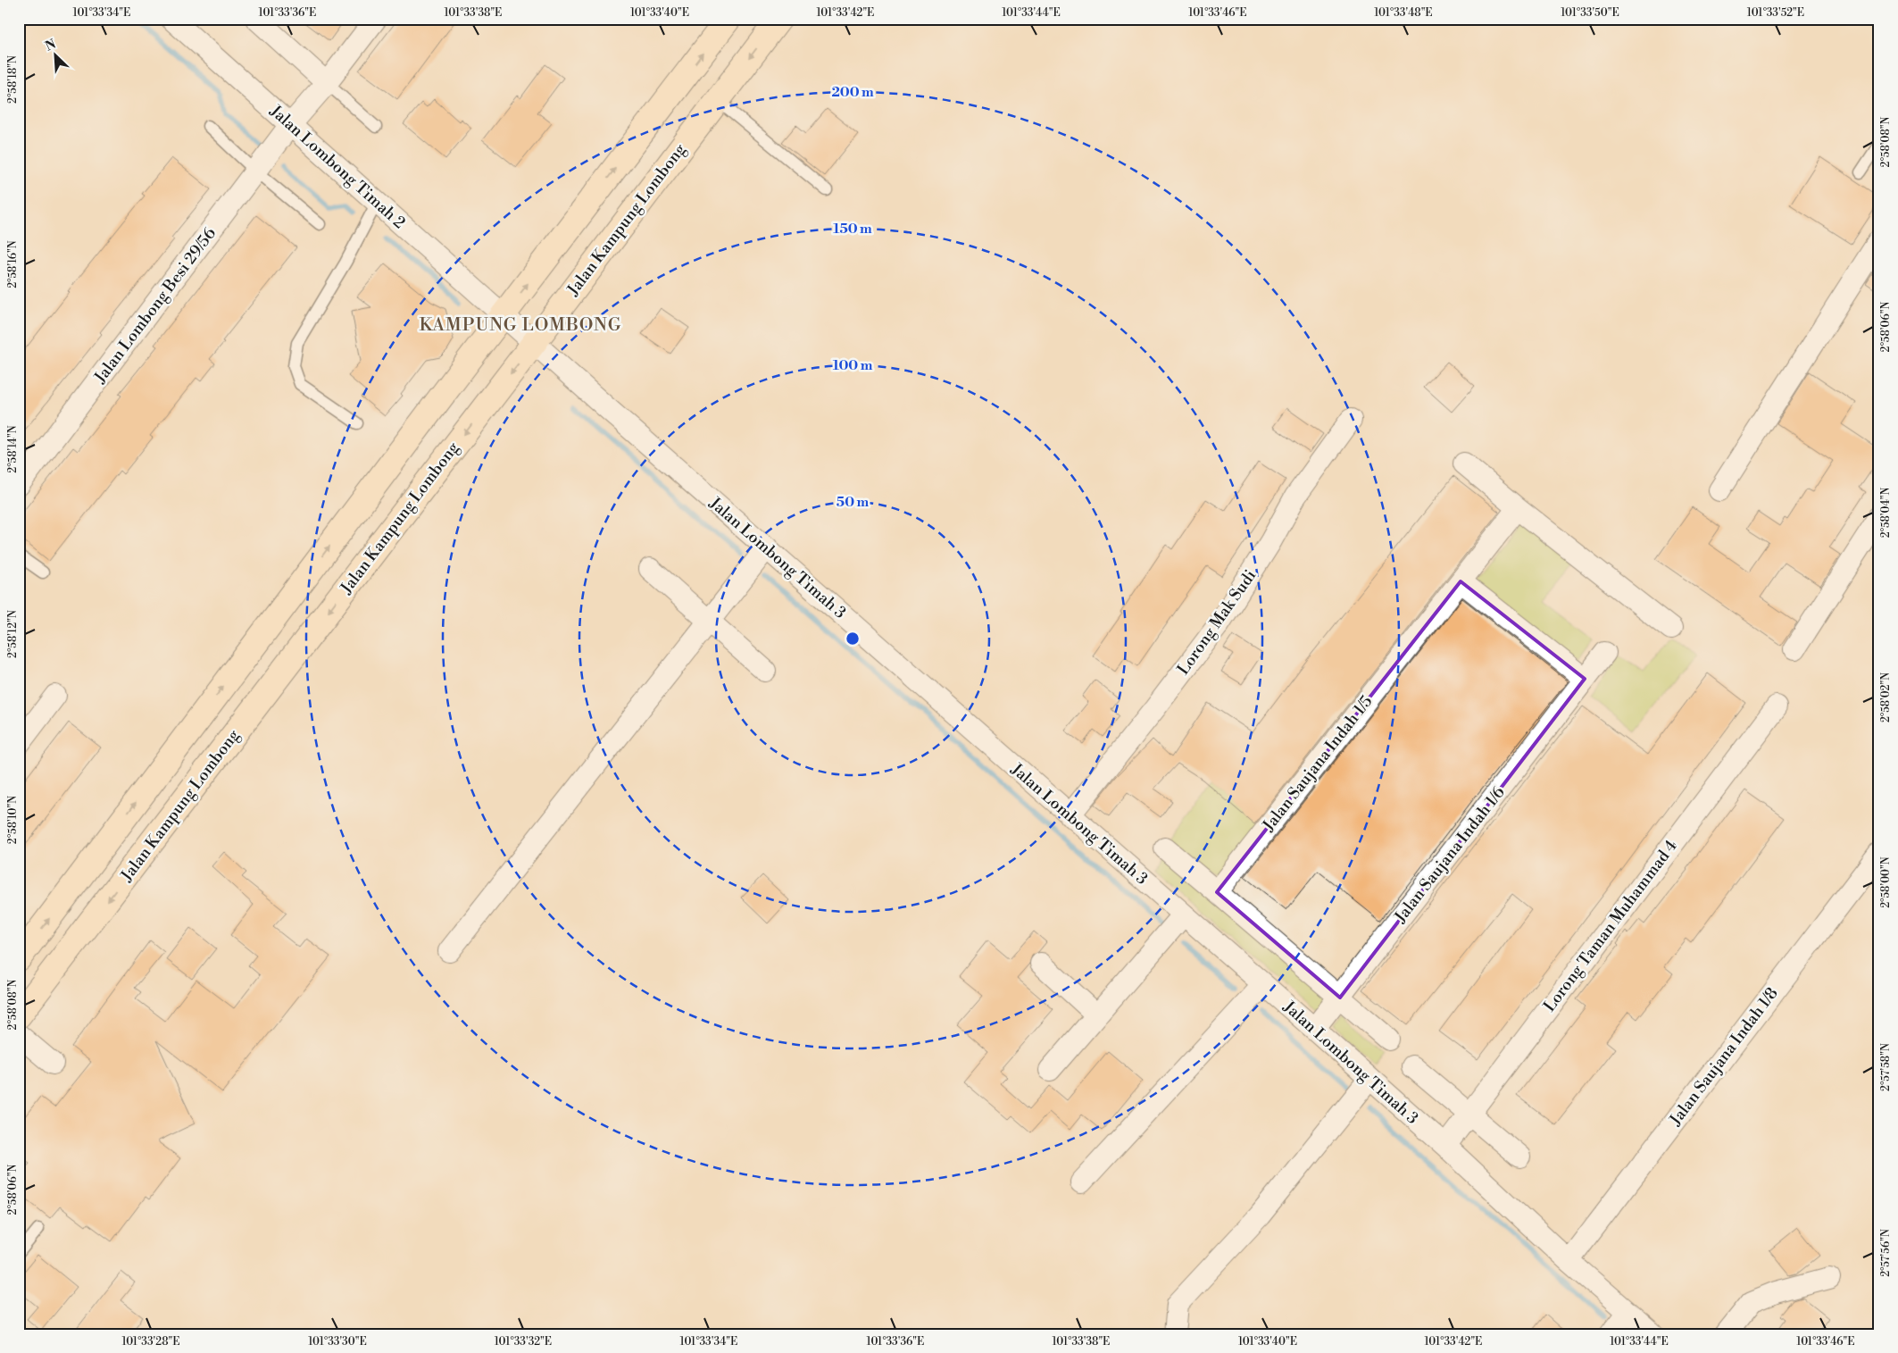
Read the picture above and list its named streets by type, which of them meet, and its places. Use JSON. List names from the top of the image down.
{
  "streets": {
    "street": [
      "Jalan Lombong Timah 2",
      "Jalan Kampung Lombong",
      "Jalan Lombong Besi 29/56",
      "Jalan Lombong Timah 3",
      "Lorong Mak Sudi",
      "Jalan Saujana Indah 1/5",
      "Jalan Saujana Indah 1/6",
      "Lorong Taman Muhammad 4",
      "Jalan Saujana Indah 1/8"
    ]
  },
  "crossings": [
    ["Jalan Lombong Timah 2", "Jalan Lombong Besi 29/56"],
    ["Jalan Lombong Timah 2", "Jalan Lombong Timah 3"],
    ["Jalan Kampung Lombong", "Jalan Lombong Timah 3"],
    ["Jalan Lombong Timah 3", "Lorong Mak Sudi"],
    ["Jalan Lombong Timah 3", "Jalan Saujana Indah 1/6"],
    ["Jalan Lombong Timah 3", "Lorong Taman Muhammad 4"],
    ["Jalan Lombong Timah 3", "Jalan Saujana Indah 1/8"]
  ],
  "districts": ["KAMPUNG LOMBONG"],
  "north": "top left",
  "coordinates": [
    "101°33'34\"E",
    "101°33'36\"E",
    "101°33'38\"E",
    "101°33'40\"E",
    "101°33'42\"E",
    "101°33'44\"E",
    "101°33'46\"E",
    "101°33'48\"E",
    "101°33'50\"E",
    "101°33'52\"E",
    "2°58'18\"N",
    "2°58'08\"N",
    "2°58'16\"N",
    "2°58'06\"N",
    "2°58'14\"N",
    "2°58'04\"N",
    "2°58'12\"N",
    "2°58'02\"N",
    "2°58'10\"N",
    "2°58'00\"N",
    "2°57'58\"N",
    "2°57'56\"N",
    "101°33'28\"E",
    "101°33'30\"E",
    "101°33'32\"E"
  ],
  "rings": [
    "200 m",
    "150 m",
    "100 m",
    "50 m"
  ]
}
